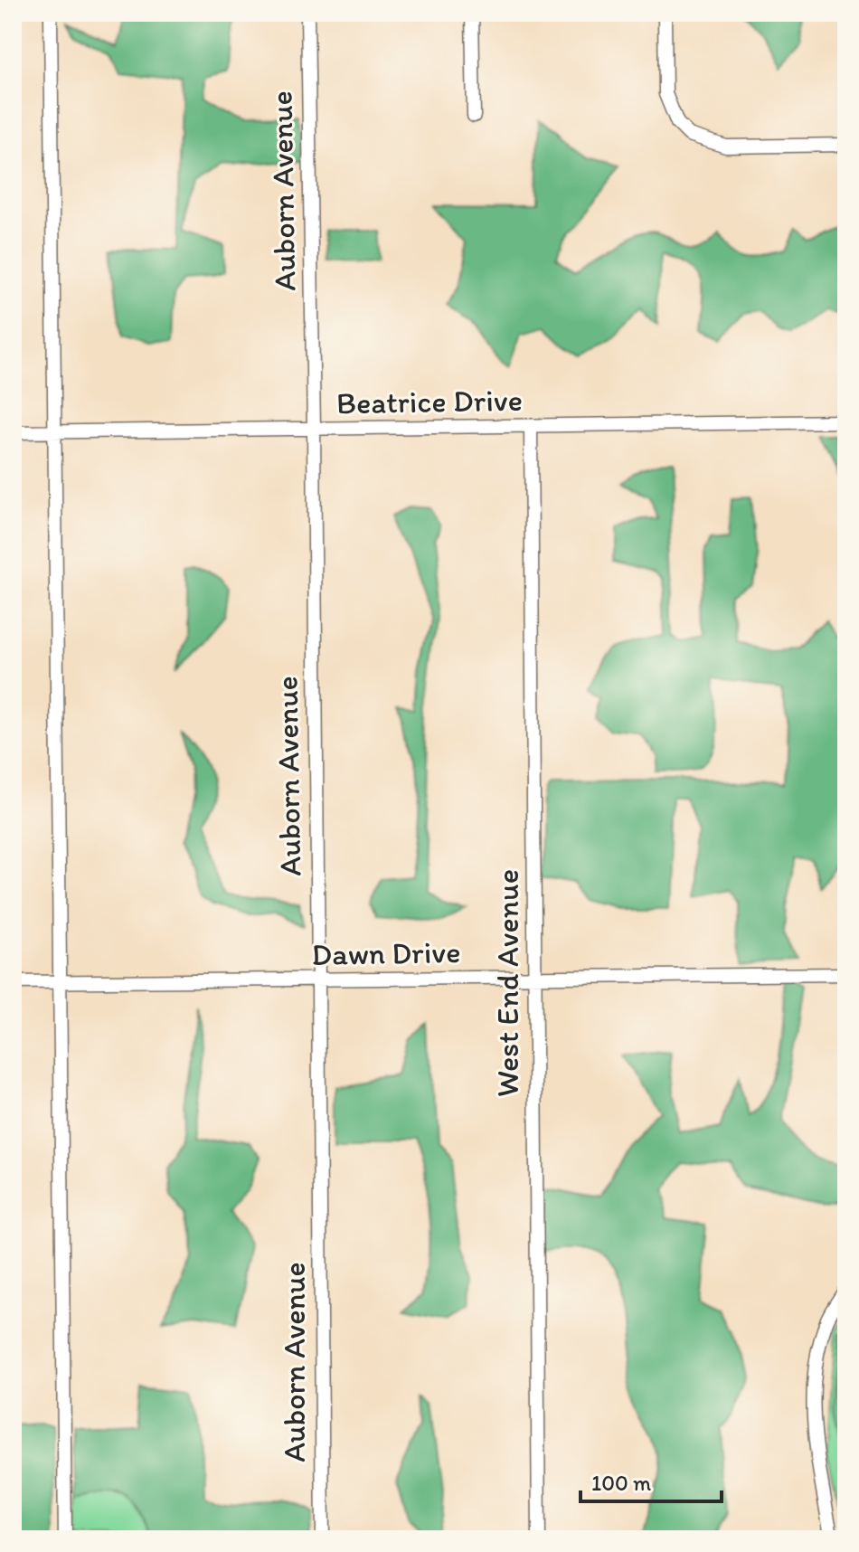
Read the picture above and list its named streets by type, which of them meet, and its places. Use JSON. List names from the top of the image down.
{
  "streets": {
    "street": [
      "Auborn Avenue",
      "Beatrice Drive",
      "Dawn Drive",
      "West End Avenue"
    ]
  },
  "crossings": [
    ["Auborn Avenue", "Beatrice Drive"],
    ["Auborn Avenue", "Dawn Drive"],
    ["Beatrice Drive", "West End Avenue"],
    ["Dawn Drive", "West End Avenue"]
  ],
  "scale_bar": "100 m"
}
